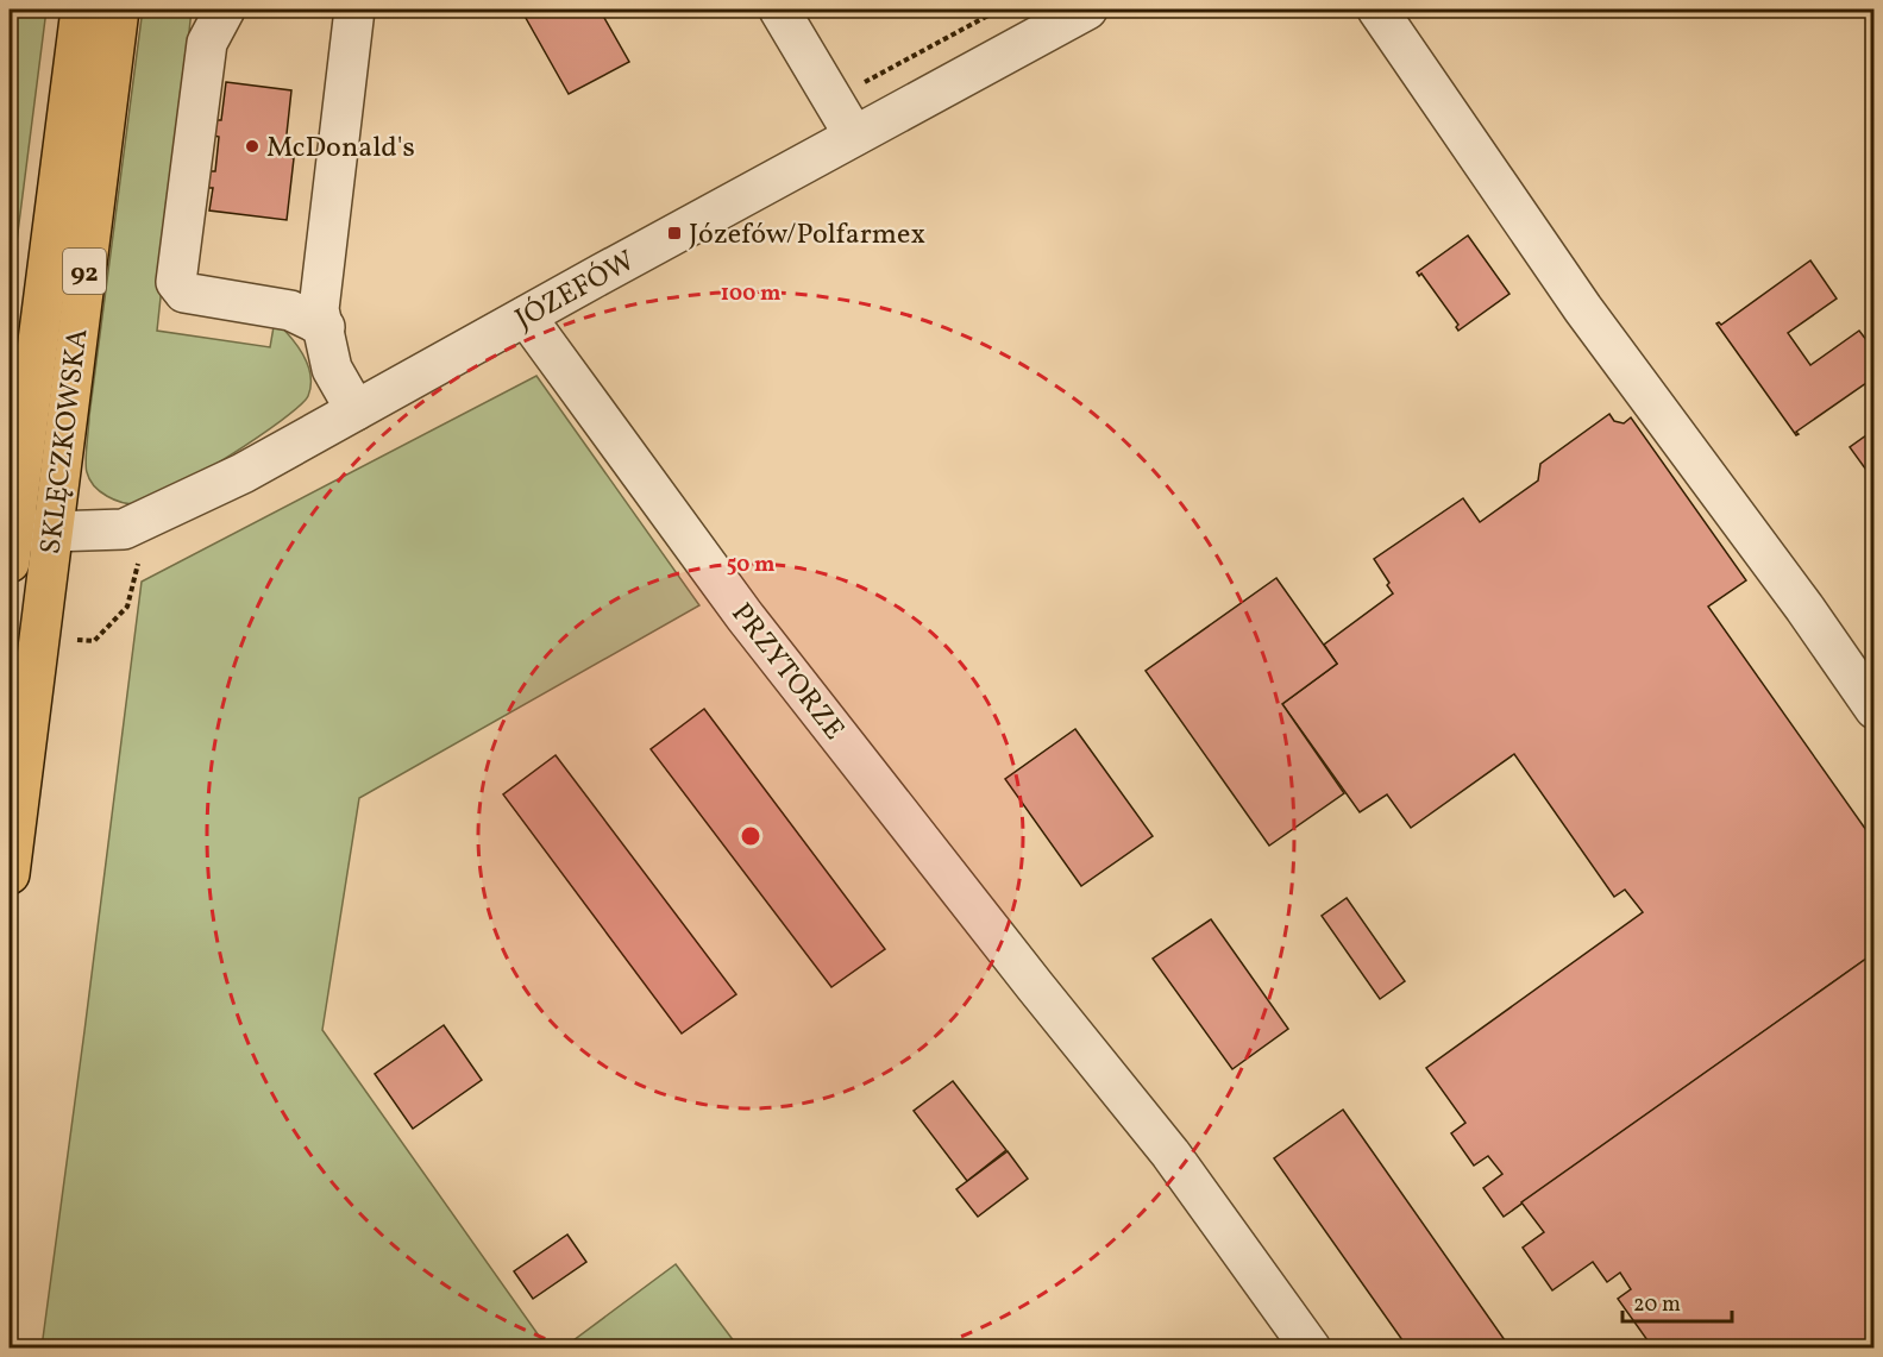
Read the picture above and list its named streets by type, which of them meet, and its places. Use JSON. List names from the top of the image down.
{
  "streets": {
    "main road": ["92", "SKLĘCZKOWSKA"],
    "street": ["JÓZEFÓW", "PRZYTORZE"]
  },
  "crossings": [
    ["JÓZEFÓW", "SKLĘCZKOWSKA"],
    ["JÓZEFÓW", "PRZYTORZE"]
  ],
  "places": {
    "other": ["McDonald's"],
    "transit": ["Józefów/Polfarmex"]
  },
  "scale_bar": "20 m",
  "rings": ["100 m", "50 m"]
}
